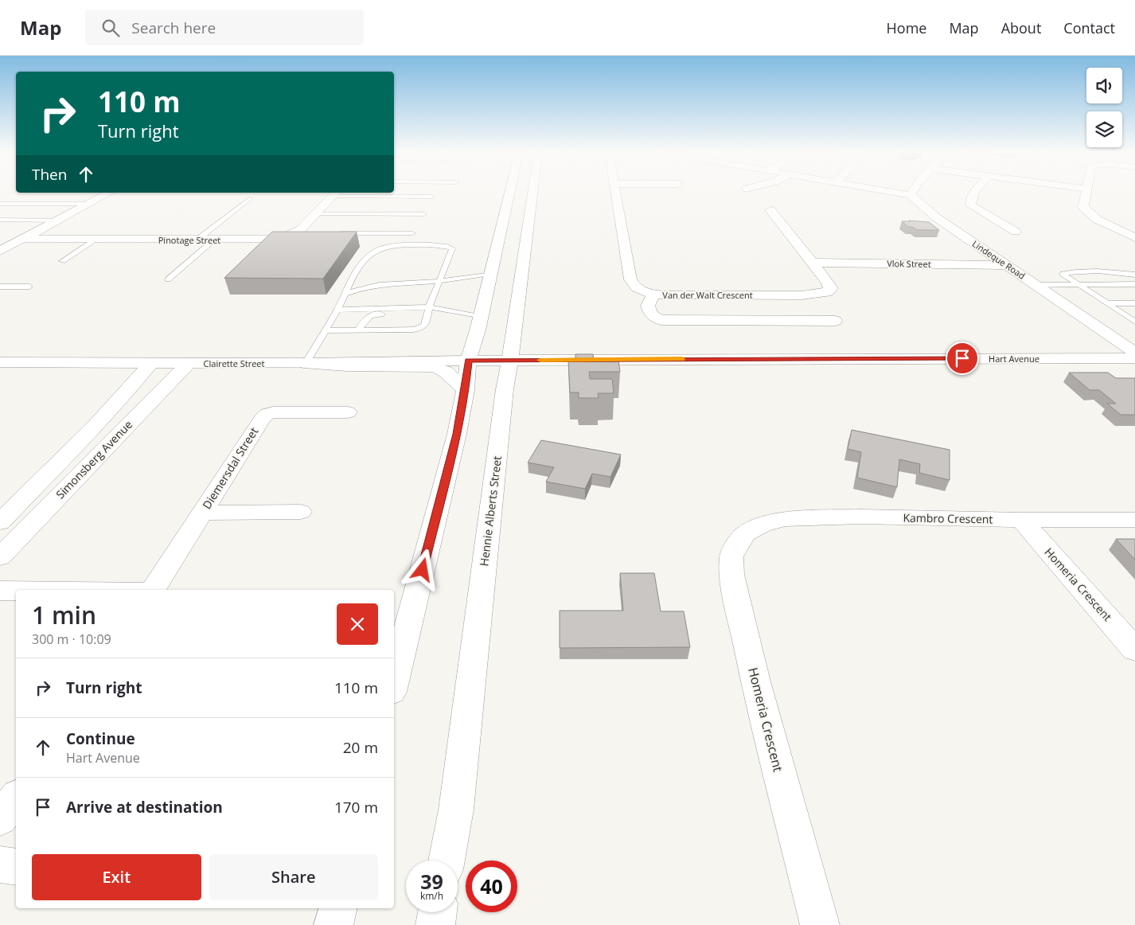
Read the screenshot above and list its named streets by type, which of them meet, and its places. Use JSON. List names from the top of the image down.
{
  "streets": {
    "street": [
      "Pinotage Street",
      "Lindeque Road",
      "Vlok Street",
      "Van der Walt Crescent",
      "Hart Avenue",
      "Clairette Street",
      "Simonsberg Avenue",
      "Diemersdal Street",
      "Hennie Alberts Street",
      "Kambro Crescent",
      "Homeria Crescent"
    ]
  },
  "crossings": [
    ["Lindeque Road", "Vlok Street"],
    ["Lindeque Road", "Van der Walt Crescent"],
    ["Vlok Street", "Van der Walt Crescent"],
    ["Hart Avenue", "Clairette Street"],
    ["Hart Avenue", "Hennie Alberts Street"],
    ["Clairette Street", "Simonsberg Avenue"],
    ["Kambro Crescent", "Homeria Crescent"]
  ],
  "page": {
    "header": "Map",
    "search": "Search here",
    "nav": [
      "Home",
      "Map",
      "About",
      "Contact"
    ],
    "turn": ["110 m", "Turn right"],
    "then": "Then",
    "heading": ["1 min", "300 m · 10:09"],
    "list": [
      {
        "name": "Turn right",
        "value": "110 m"
      },
      {
        "name": "Continue",
        "note": "Hart Avenue",
        "value": "20 m"
      },
      {
        "name": "Arrive at destination",
        "value": "170 m"
      }
    ],
    "buttons": ["Exit", "Share"],
    "speed": "39 km/h",
    "limit": "40"
  }
}
